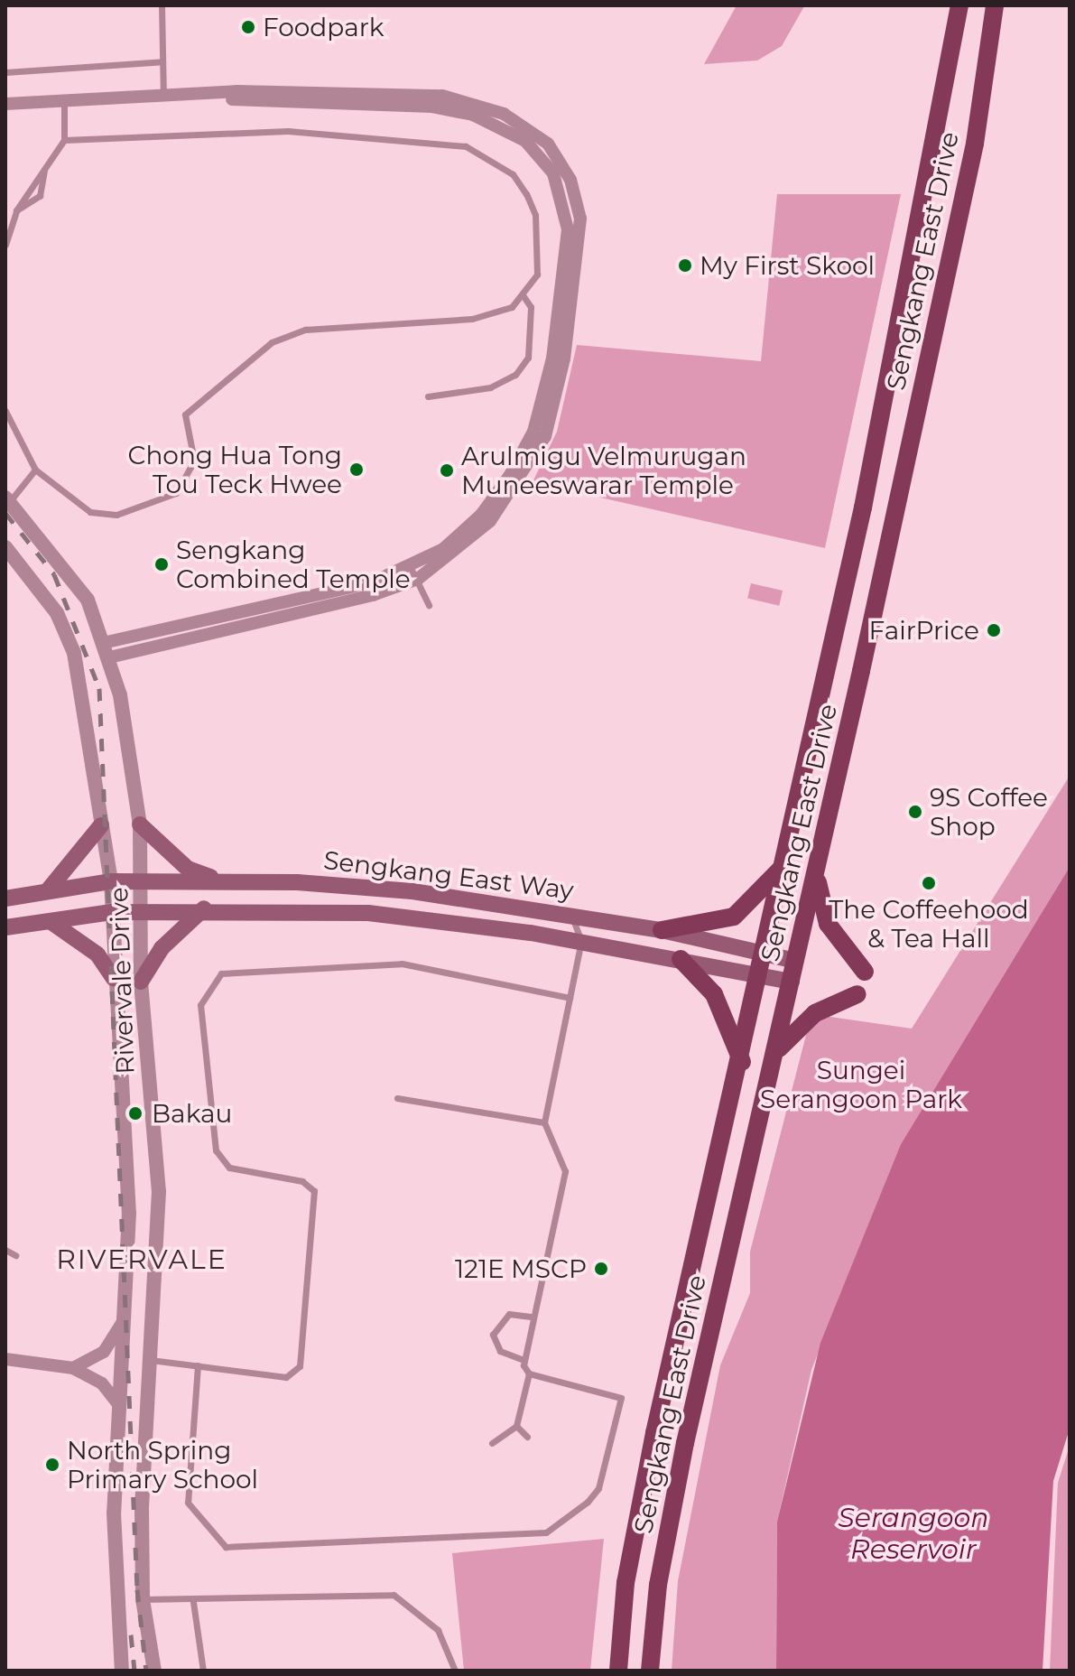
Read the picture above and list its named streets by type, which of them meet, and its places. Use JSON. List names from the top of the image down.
{
  "streets": {
    "main road": ["Sengkang East Drive", "Sengkang East Way"],
    "street": ["Rivervale Drive"]
  },
  "crossings": [
    ["Sengkang East Drive", "Sengkang East Way"],
    ["Sengkang East Way", "Rivervale Drive"]
  ],
  "districts": ["RIVERVALE"],
  "water": ["Serangoon Reservoir"],
  "parks": ["Sungei Serangoon Park"],
  "places": [
    "Foodpark",
    "My First Skool",
    "Chong Hua Tong Tou Teck Hwee",
    "Arulmigu Velmurugan Muneeswarar Temple",
    "Sengkang Combined Temple",
    "FairPrice",
    "9S Coffee Shop",
    "The Coffeehood & Tea Hall",
    "Bakau",
    "121E MSCP",
    "North Spring Primary School"
  ]
}
